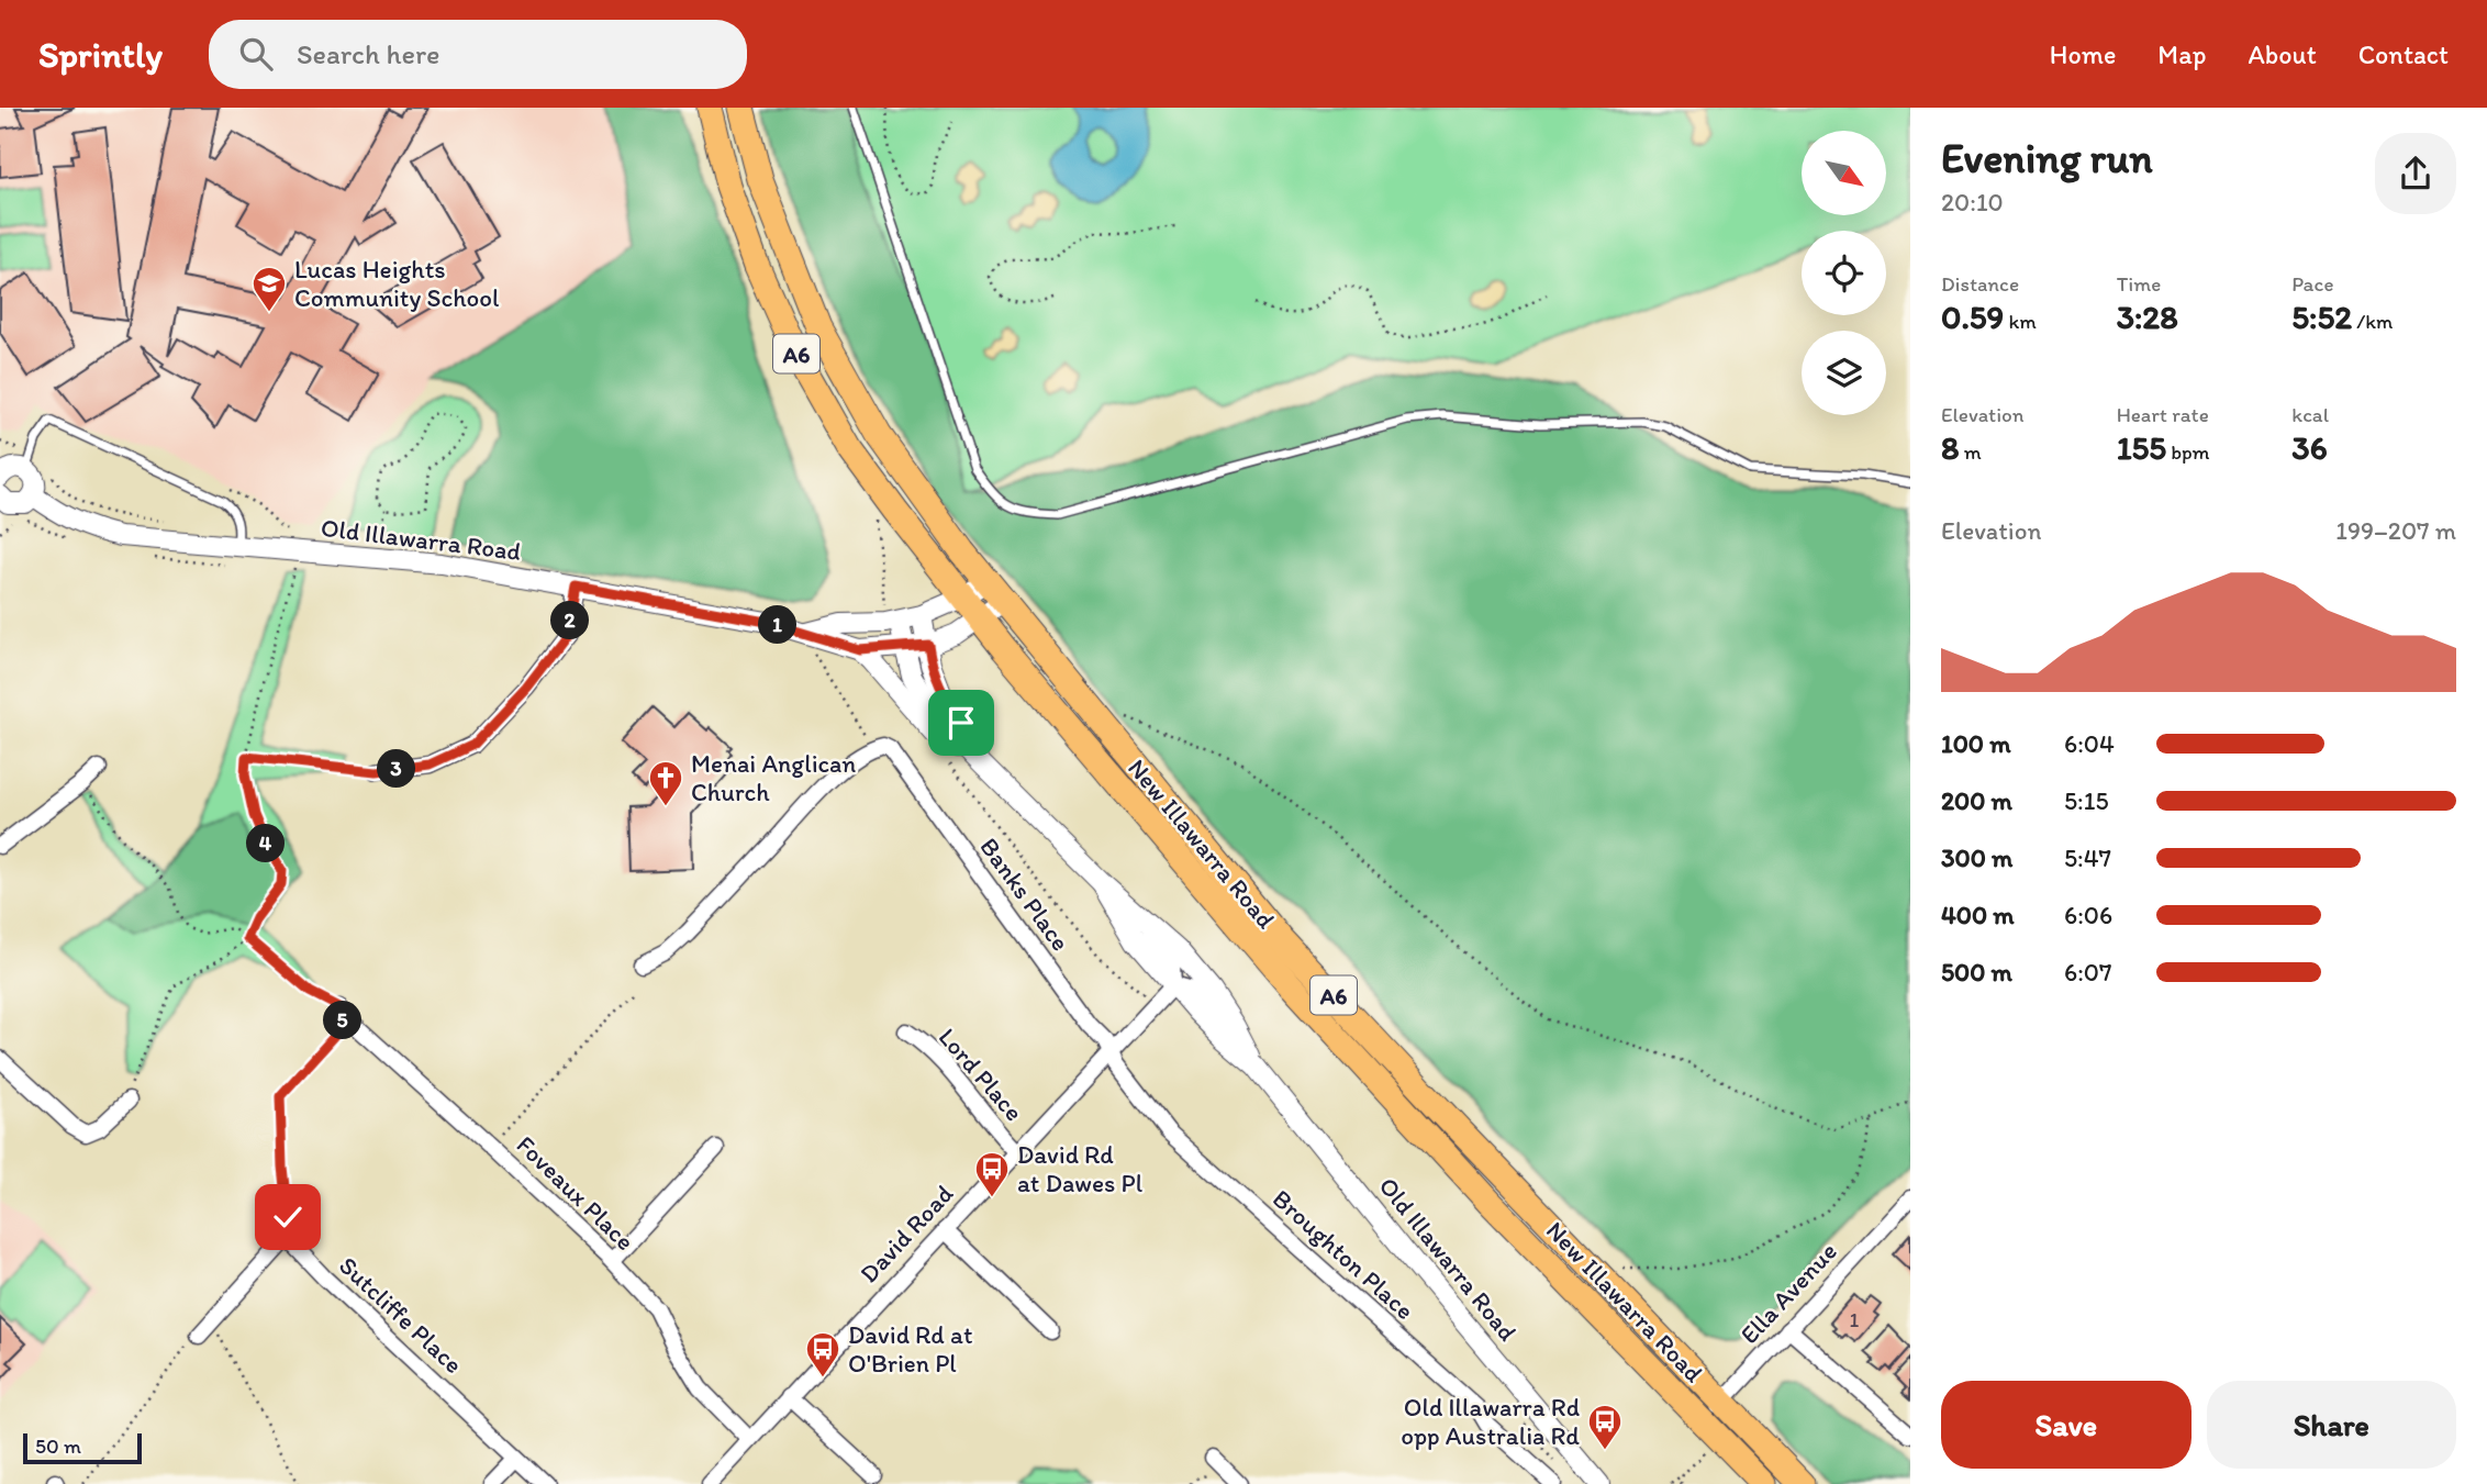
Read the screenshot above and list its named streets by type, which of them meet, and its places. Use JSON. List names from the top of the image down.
{
  "streets": {
    "highway": ["A6", "New Illawarra Road"],
    "street": [
      "Old Illawarra Road",
      "Banks Place",
      "Lord Place",
      "Foveaux Place",
      "David Road",
      "Broughton Place",
      "Ella Avenue",
      "Sutcliffe Place"
    ]
  },
  "crossings": [
    ["Old Illawarra Road", "New Illawarra Road"],
    ["Old Illawarra Road", "David Road"],
    ["New Illawarra Road", "Ella Avenue"],
    ["Banks Place", "David Road"],
    ["Banks Place", "Broughton Place"],
    ["Lord Place", "David Road"],
    ["Foveaux Place", "David Road"],
    ["David Road", "Broughton Place"]
  ],
  "places": {
    "school or university": ["Lucas Heights Community School"],
    "church": ["Menai Anglican Church"],
    "bus stop": ["David Rd at Dawes Pl", "David Rd at O'Brien Pl", "Old Illawarra Rd opp Australia Rd"]
  },
  "house_numbers": ["1"],
  "scale_bar": "50 m",
  "north": "bottom right",
  "page": {
    "header": "Sprintly",
    "search": "Search here",
    "nav": [
      "Home",
      "Map",
      "About",
      "Contact"
    ],
    "heading": ["Evening run", "20:10"],
    "stats": [
      ["Distance", "0.59 km"],
      ["Time", "3:28"],
      ["Pace", "5:52 /km"],
      ["Elevation", "8 m"],
      ["Heart rate", "155 bpm"],
      ["kcal", "36"]
    ],
    "chart": ["Elevation", "199–207 m"],
    "pins": [
      "2",
      "1",
      "3",
      "4",
      "5"
    ],
    "list": [
      {
        "name": "100 m",
        "note": "6:04"
      },
      {
        "name": "200 m",
        "note": "5:15"
      },
      {
        "name": "300 m",
        "note": "5:47"
      },
      {
        "name": "400 m",
        "note": "6:06"
      },
      {
        "name": "500 m",
        "note": "6:07"
      }
    ],
    "buttons": ["Save", "Share"],
    "scale": "50 m"
  }
}
